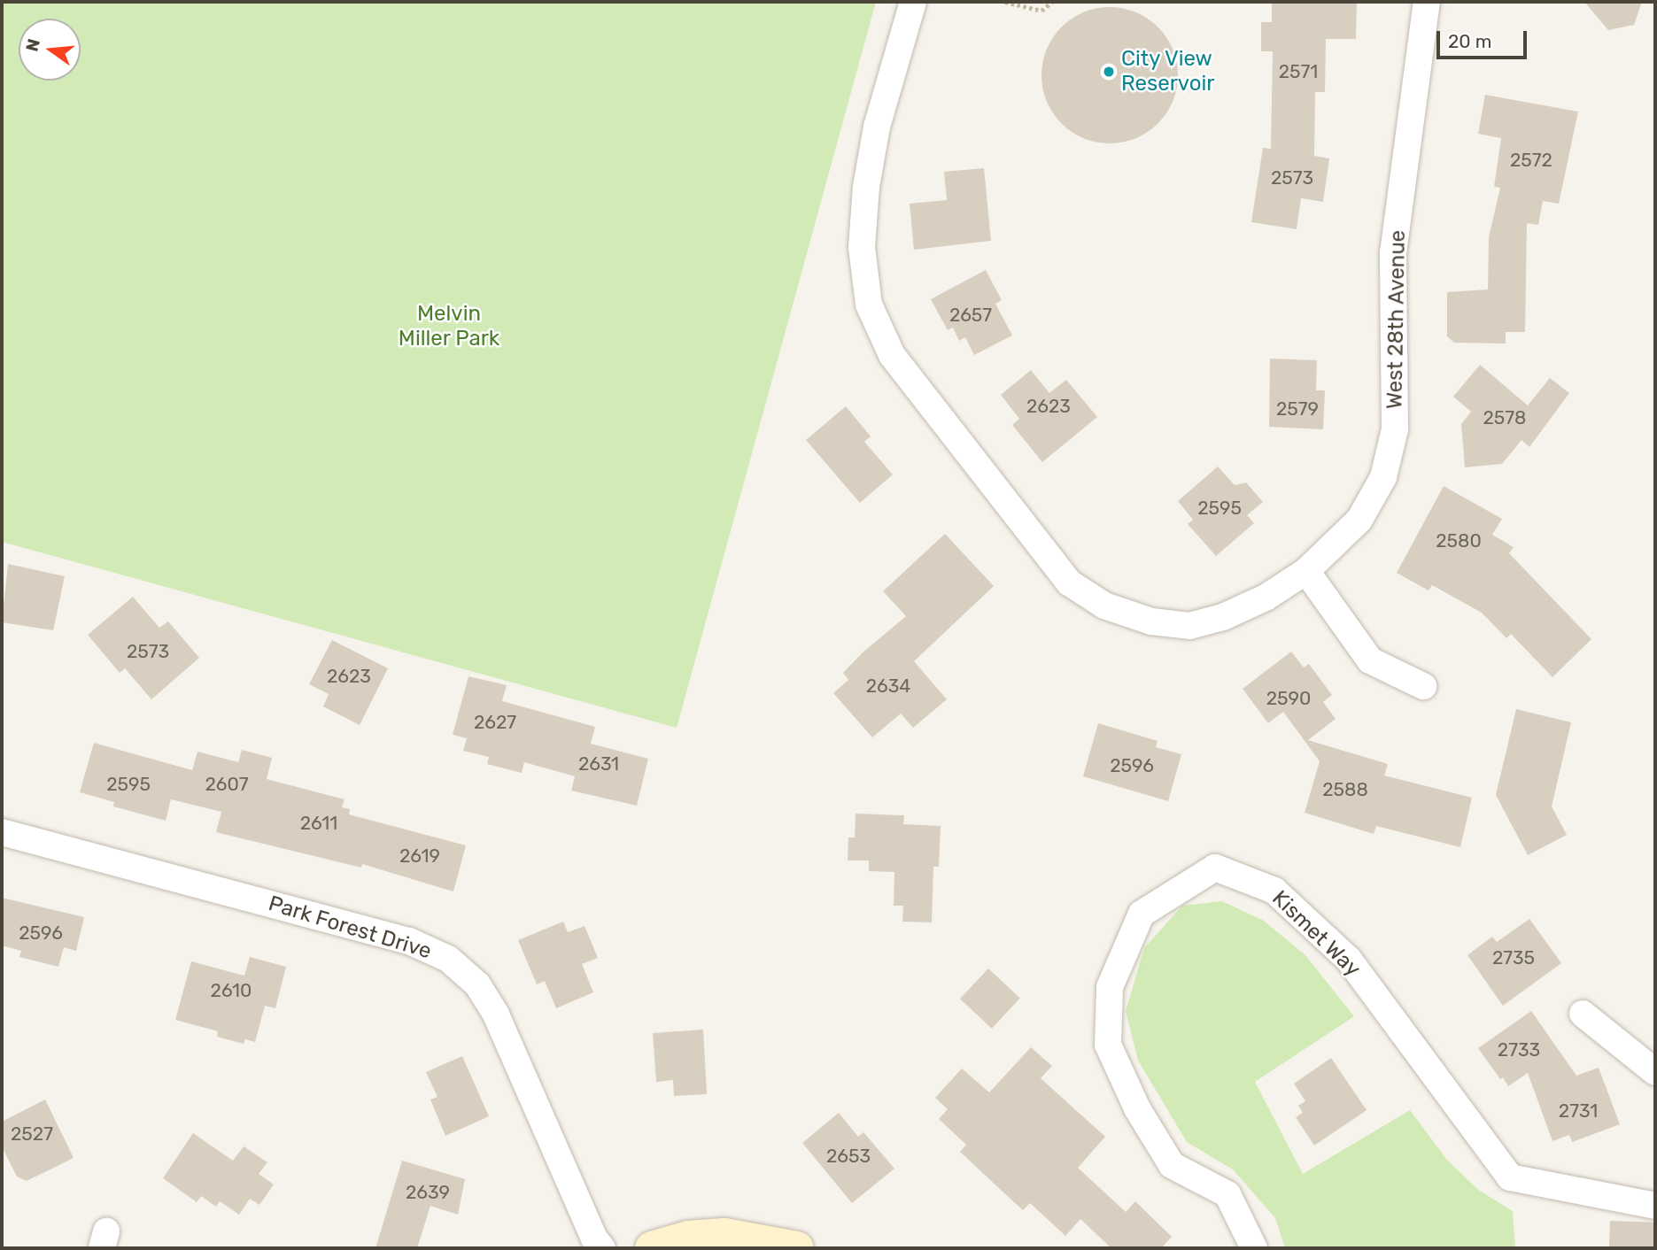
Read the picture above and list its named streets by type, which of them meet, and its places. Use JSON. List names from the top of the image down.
{
  "streets": {
    "street": ["West 28th Avenue", "Park Forest Drive", "Kismet Way"]
  },
  "parks": ["Melvin Miller Park"],
  "places": ["City View Reservoir"],
  "house_numbers": [
    "2571",
    "2572",
    "2573",
    "2657",
    "2623",
    "2579",
    "2578",
    "2595",
    "2580",
    "2573",
    "2623",
    "2634",
    "2590",
    "2627",
    "2631",
    "2596",
    "2595",
    "2607",
    "2588",
    "2611",
    "2619",
    "2596",
    "2735",
    "2610",
    "2733",
    "2731",
    "2527",
    "2653",
    "2639"
  ],
  "scale_bar": "20 m",
  "north": "left"
}
